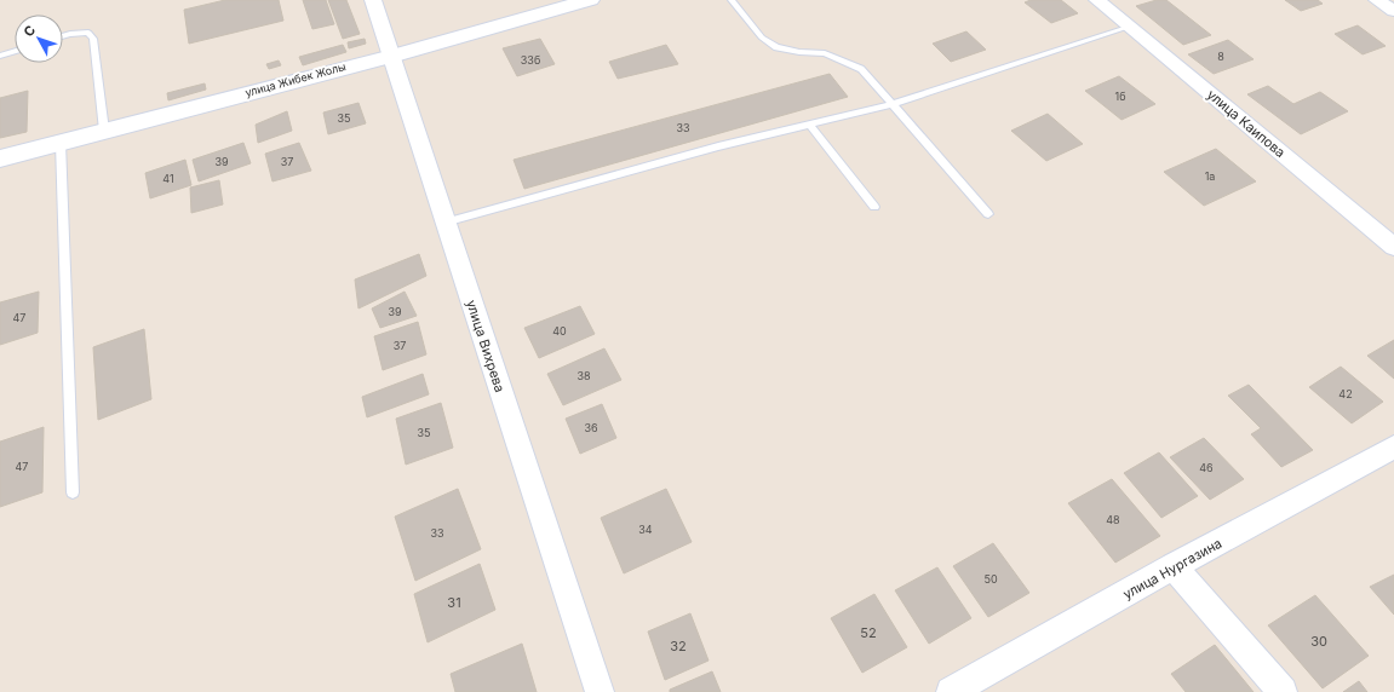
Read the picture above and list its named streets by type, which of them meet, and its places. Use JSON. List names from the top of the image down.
{
  "streets": {
    "main road": ["улица Жибек Жолы"],
    "street": ["улица Каипова", "улица Вихрева", "улица Нургазина"]
  },
  "crossings": [
    ["улица Жибек Жолы", "улица Вихрева"]
  ],
  "house_numbers": [
    "8",
    "33б",
    "1б",
    "35",
    "33",
    "39",
    "37",
    "1а",
    "41",
    "39",
    "47",
    "40",
    "37",
    "38",
    "42",
    "36",
    "35",
    "47",
    "46",
    "48",
    "34",
    "33",
    "50",
    "31",
    "52",
    "30",
    "32"
  ],
  "north": "top left"
}
